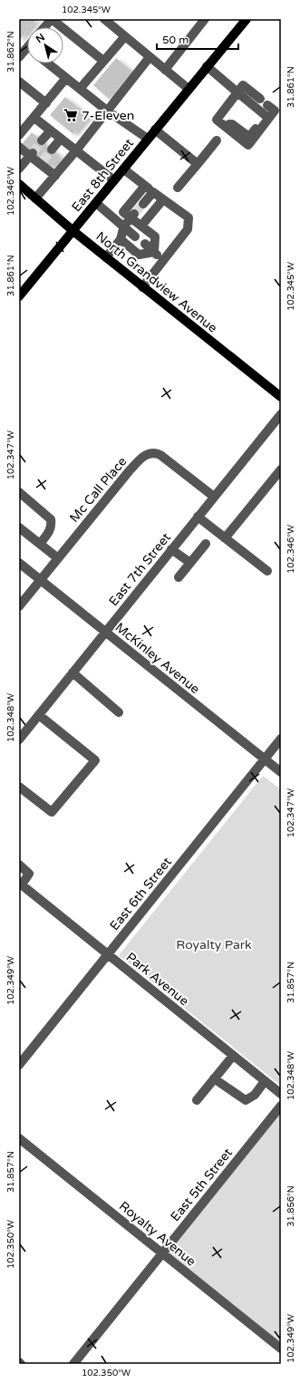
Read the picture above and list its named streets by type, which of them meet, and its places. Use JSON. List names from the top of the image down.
{
  "streets": {
    "main road": ["East 8th Street", "North Grandview Avenue"],
    "street": [
      "Mc Call Place",
      "East 7th Street",
      "McKinley Avenue",
      "East 6th Street",
      "Park Avenue",
      "East 5th Street",
      "Royalty Avenue"
    ]
  },
  "crossings": [
    ["East 8th Street", "North Grandview Avenue"],
    ["Mc Call Place", "East 7th Street"],
    ["Mc Call Place", "McKinley Avenue"],
    ["East 7th Street", "McKinley Avenue"],
    ["McKinley Avenue", "East 6th Street"],
    ["East 6th Street", "Park Avenue"],
    ["East 5th Street", "Royalty Avenue"]
  ],
  "parks": ["Royalty Park"],
  "places": {
    "supermarket": ["7-Eleven"]
  },
  "scale_bar": "50 m",
  "north": "top left",
  "coordinates": [
    "102.345°W",
    "31.862°N",
    "31.861°N",
    "102.346°W",
    "102.347°W",
    "102.348°W",
    "102.349°W",
    "31.857°N",
    "31.856°N",
    "102.350°W"
  ]
}
